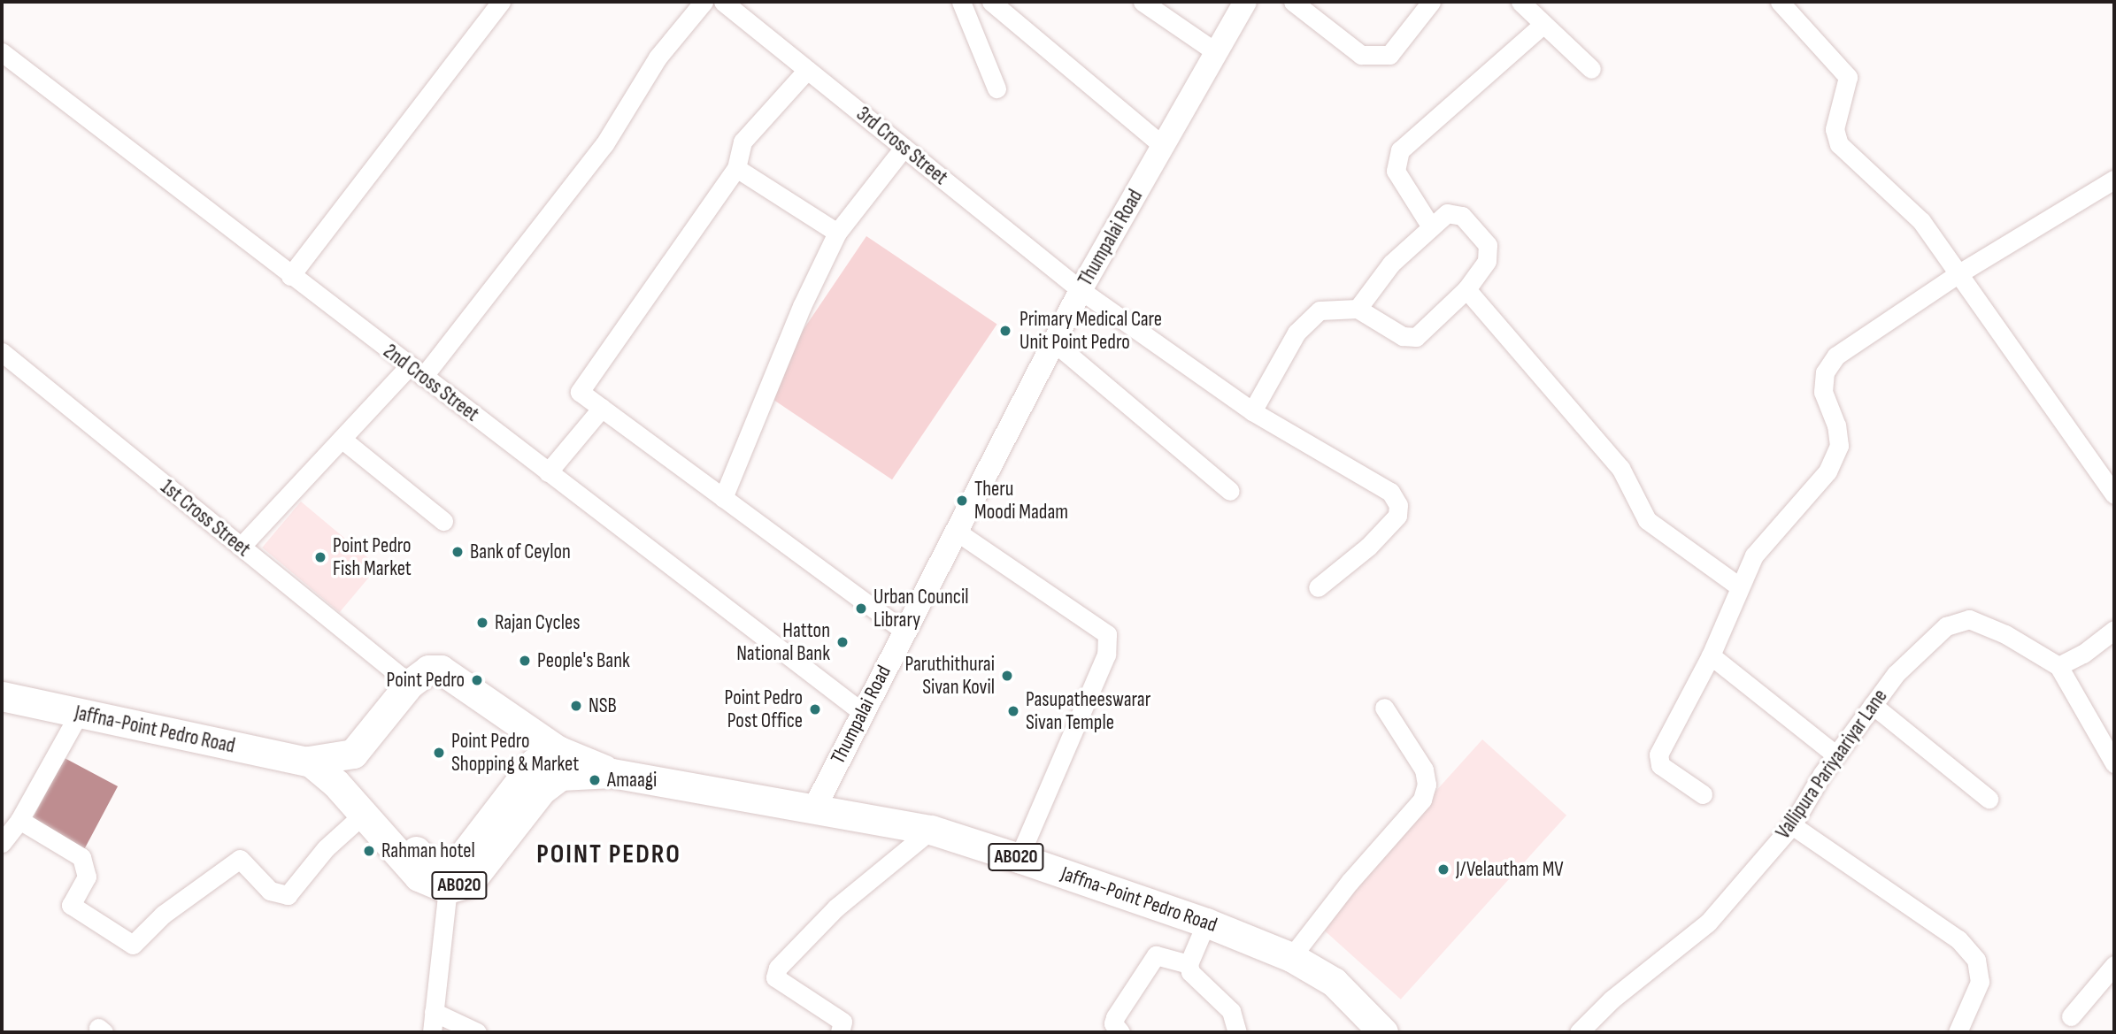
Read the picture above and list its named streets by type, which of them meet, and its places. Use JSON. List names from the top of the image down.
{
  "streets": {
    "main road": ["Jaffna-Point Pedro Road", "AB020"],
    "street": [
      "3rd Cross Street",
      "Thumpalai Road",
      "2nd Cross Street",
      "1st Cross Street",
      "Vallipura Pariyaariyar Lane"
    ]
  },
  "crossings": [
    ["3rd Cross Street", "Thumpalai Road"],
    ["Thumpalai Road", "2nd Cross Street"],
    ["Thumpalai Road", "Jaffna-Point Pedro Road"],
    ["1st Cross Street", "Jaffna-Point Pedro Road"]
  ],
  "districts": ["POINT PEDRO"],
  "places": [
    "Primary Medical Care Unit Point Pedro",
    "Theru Moodi Madam",
    "Bank of Ceylon",
    "Point Pedro Fish Market",
    "Urban Council Library",
    "Rajan Cycles",
    "Hatton National Bank",
    "People's Bank",
    "Paruthithurai Sivan Kovil",
    "Point Pedro",
    "NSB",
    "Point Pedro Post Office",
    "Pasupatheeswarar Sivan Temple",
    "Point Pedro Shopping & Market",
    "Amaagi",
    "Rahman hotel",
    "J/Velautham MV"
  ]
}
